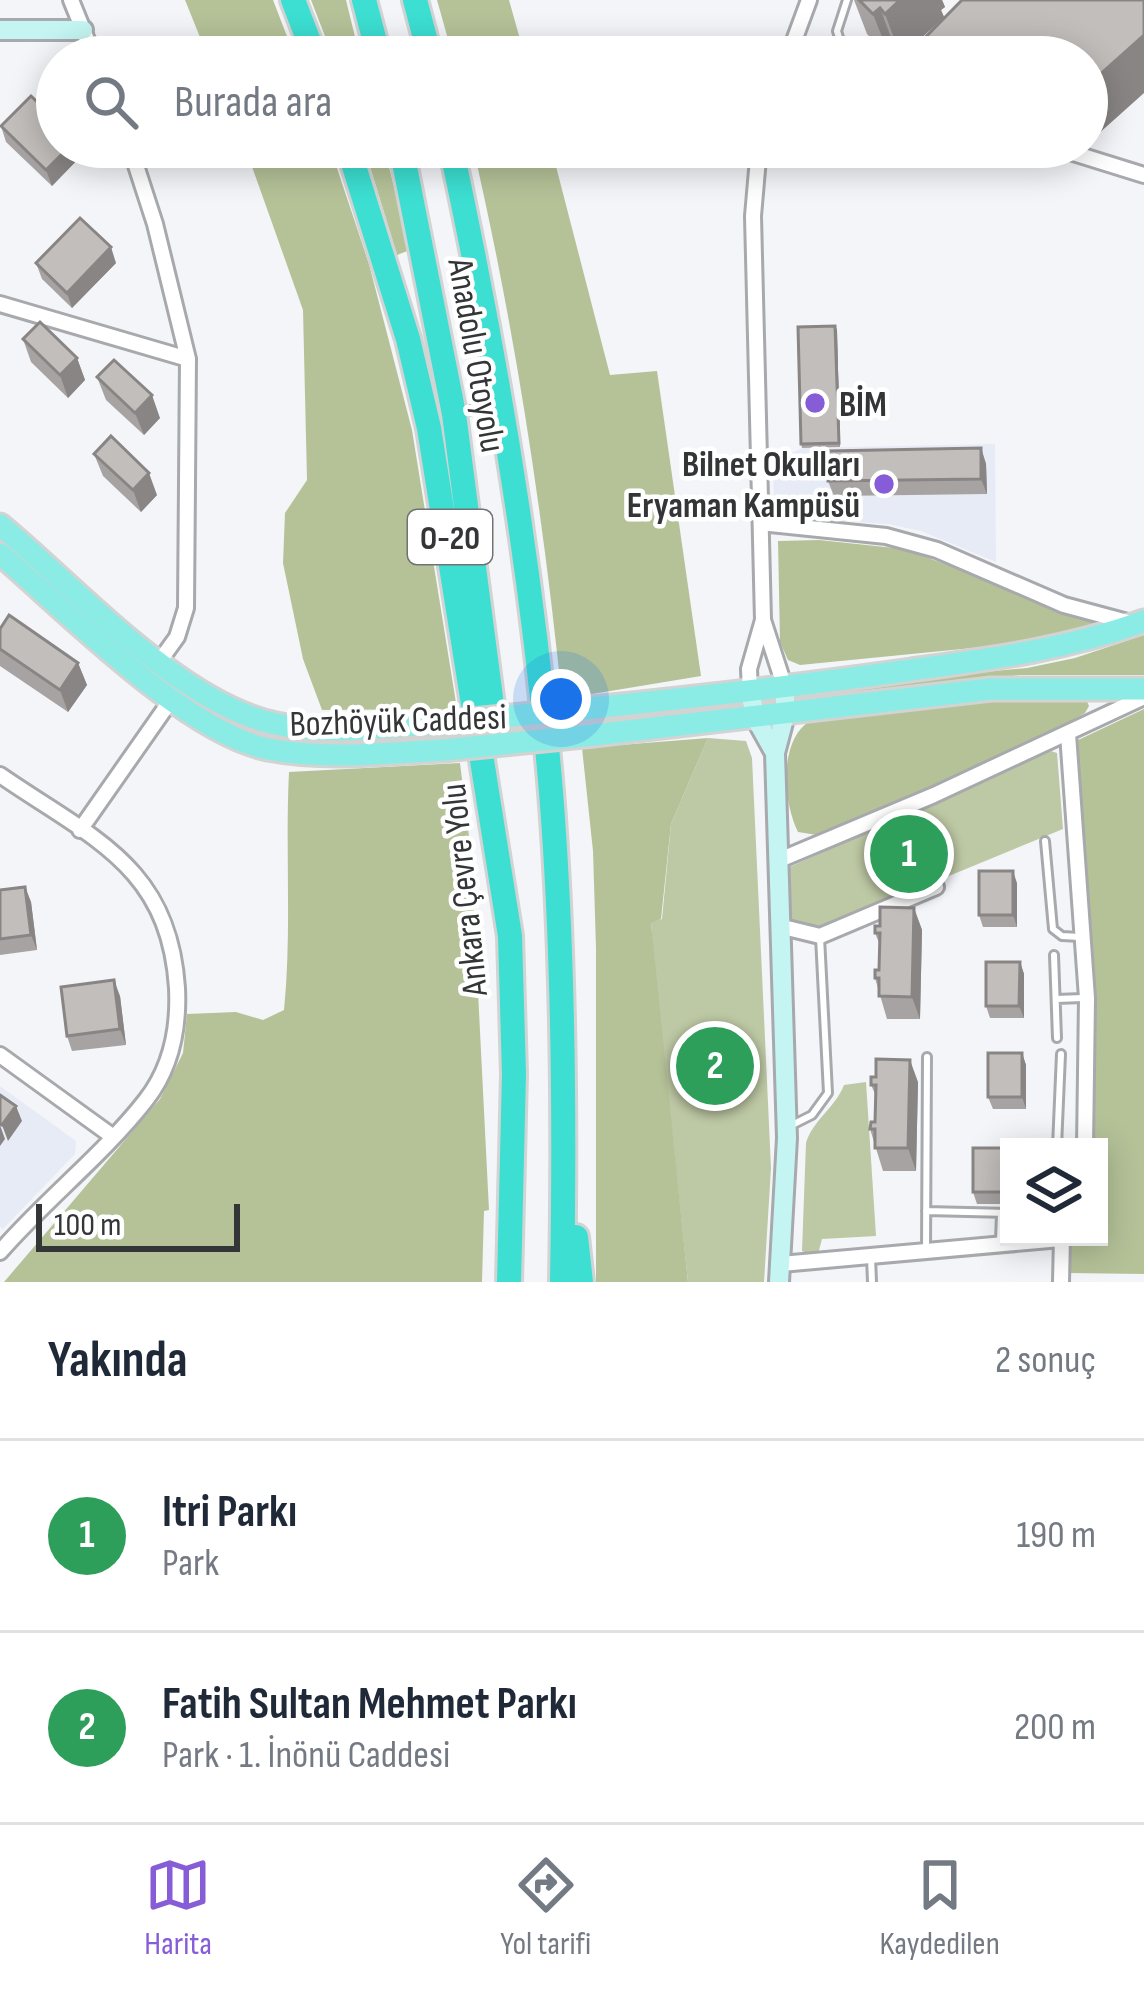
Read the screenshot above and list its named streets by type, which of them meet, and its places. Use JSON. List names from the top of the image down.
{
  "streets": {
    "highway": ["Anadolu Otoyolu", "O-20", "Ankara Çevre Yolu"],
    "main road": ["Bozhöyük Caddesi"]
  },
  "crossings": [
    ["Anadolu Otoyolu", "Ankara Çevre Yolu"]
  ],
  "places": ["BİM", "Bilnet Okulları Eryaman Kampüsü"],
  "scale_bar": "100 m",
  "page": {
    "search": "Burada ara",
    "pins": ["1", "2"],
    "scale": "100 m",
    "heading": ["Yakında", "2 sonuç"],
    "list": [
      {
        "mark": "1",
        "name": "Itri Parkı",
        "note": "Park",
        "value": "190 m"
      },
      {
        "mark": "2",
        "name": "Fatih Sultan Mehmet Parkı",
        "note": "Park · 1. İnönü Caddesi",
        "value": "200 m"
      }
    ],
    "nav": ["Harita", "Yol tarifi", "Kaydedilen"]
  }
}
